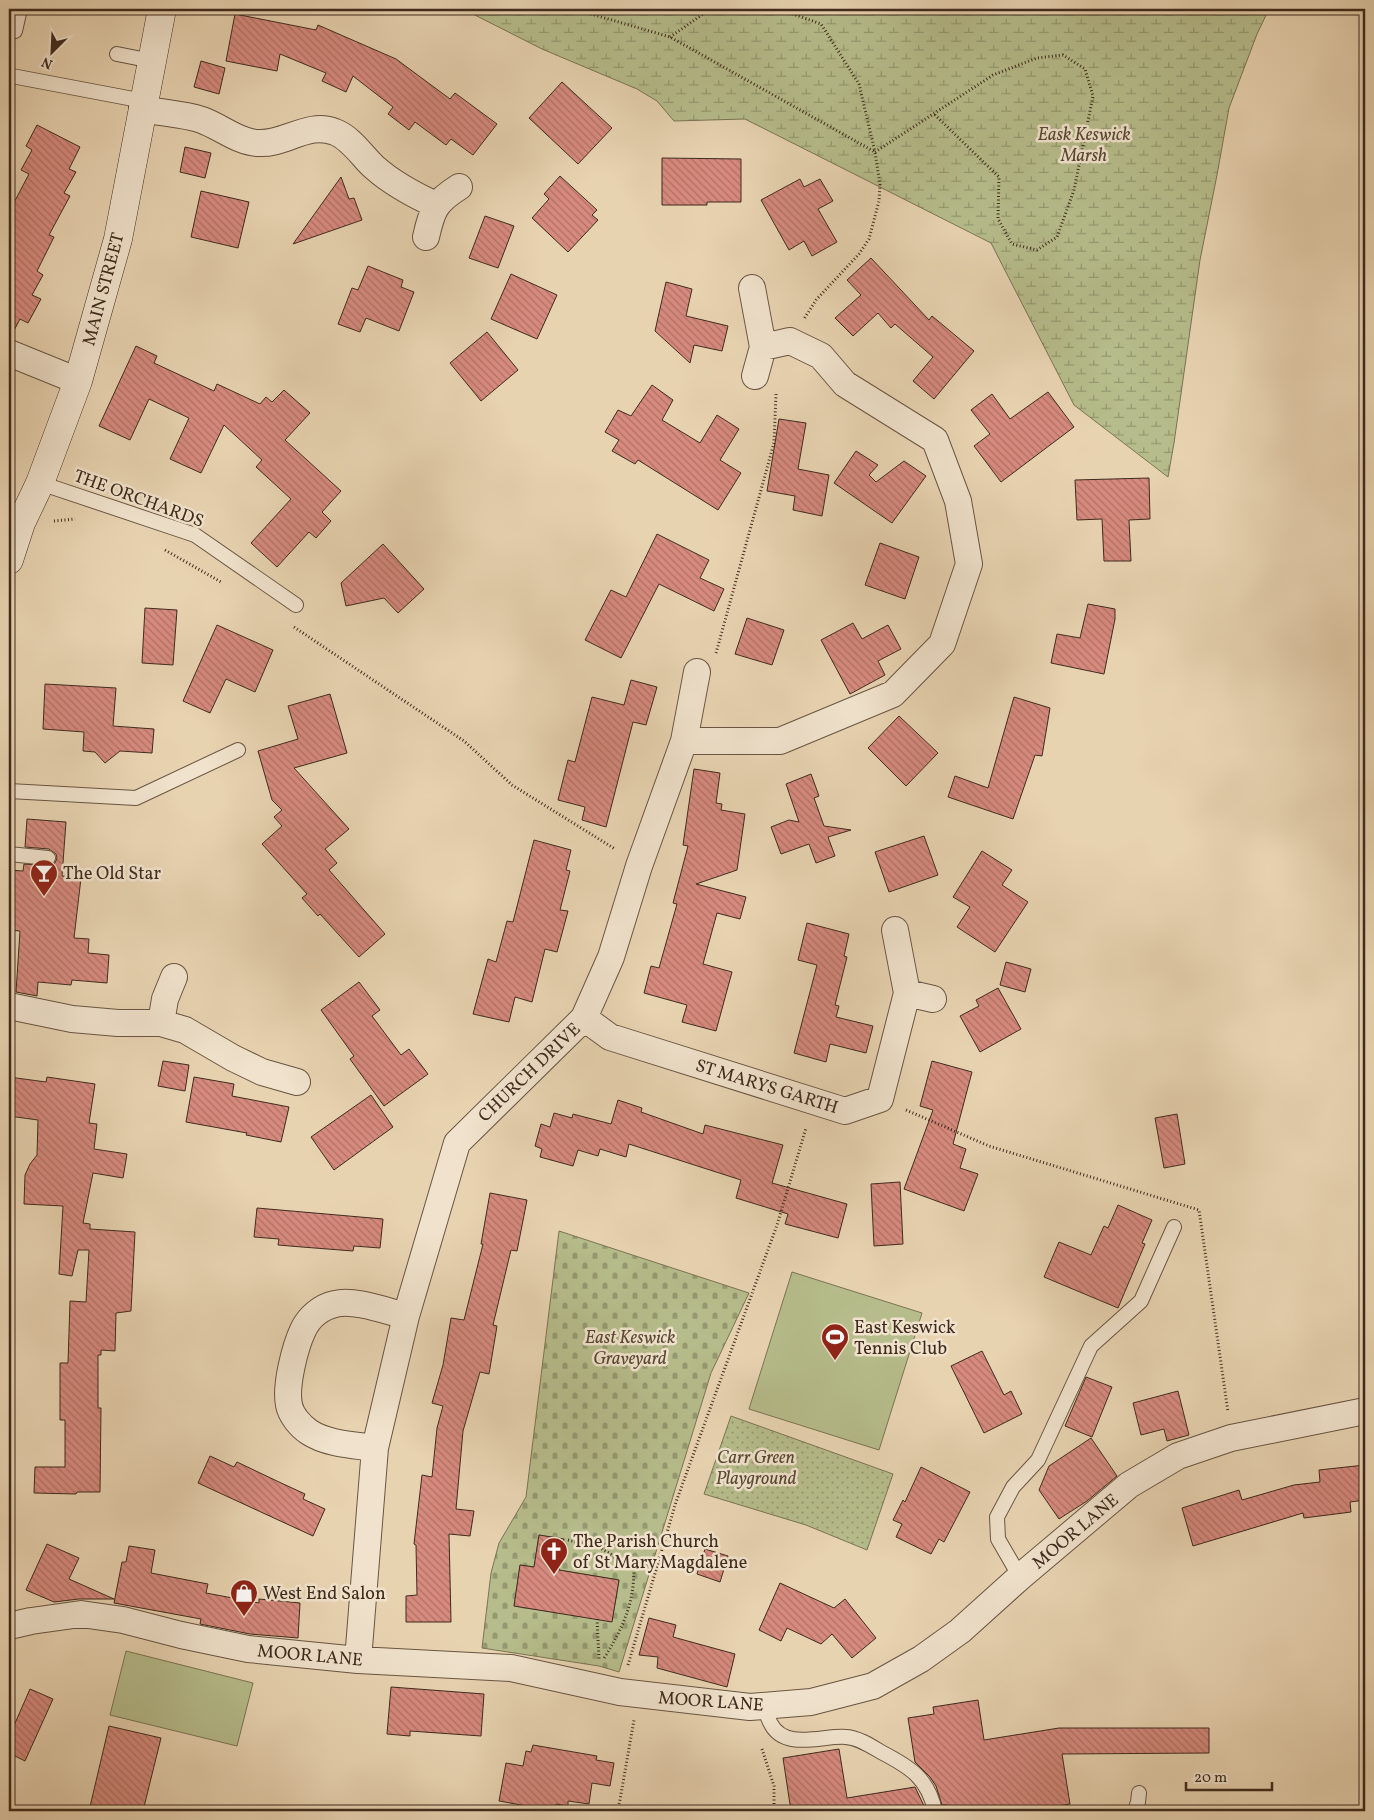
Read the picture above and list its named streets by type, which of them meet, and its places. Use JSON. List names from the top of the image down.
{
  "streets": {
    "street": [
      "MAIN STREET",
      "CHURCH DRIVE",
      "ST MARYS GARTH",
      "MOOR LANE"
    ],
    "lane": ["THE ORCHARDS"]
  },
  "crossings": [
    ["MAIN STREET", "THE ORCHARDS"],
    ["CHURCH DRIVE", "ST MARYS GARTH"],
    ["CHURCH DRIVE", "MOOR LANE"]
  ],
  "parks": ["Eask Keswick Marsh", "East Keswick Graveyard", "Carr Green Playground"],
  "places": {
    "bar": ["The Old Star"],
    "sports": ["East Keswick Tennis Club"],
    "church": ["The Parish Church of St Mary Magdalene"],
    "shop": ["West End Salon"]
  },
  "scale_bar": "20 m",
  "north": "bottom left"
}
